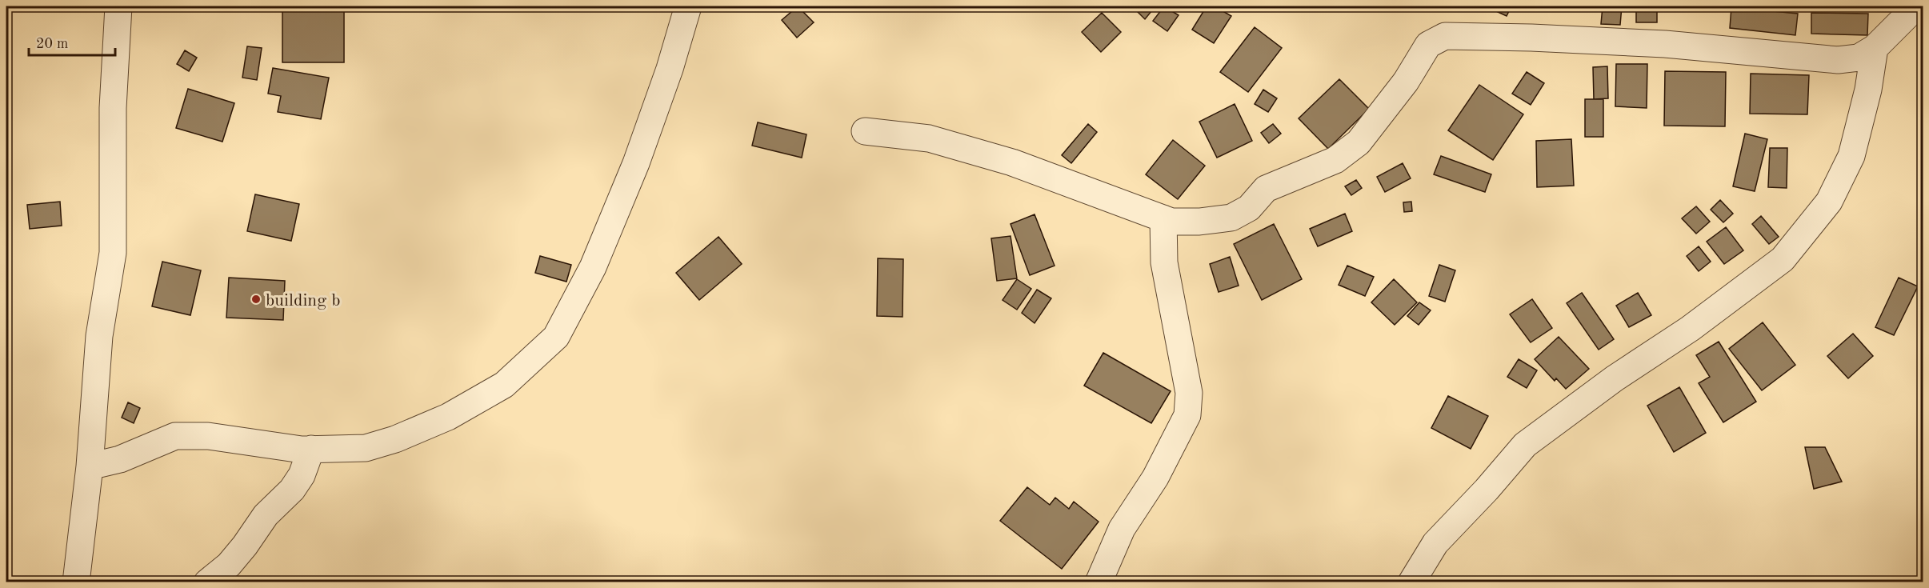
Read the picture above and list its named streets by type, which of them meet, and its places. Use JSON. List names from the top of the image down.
{
  "places": ["building b"],
  "scale_bar": "20 m"
}
